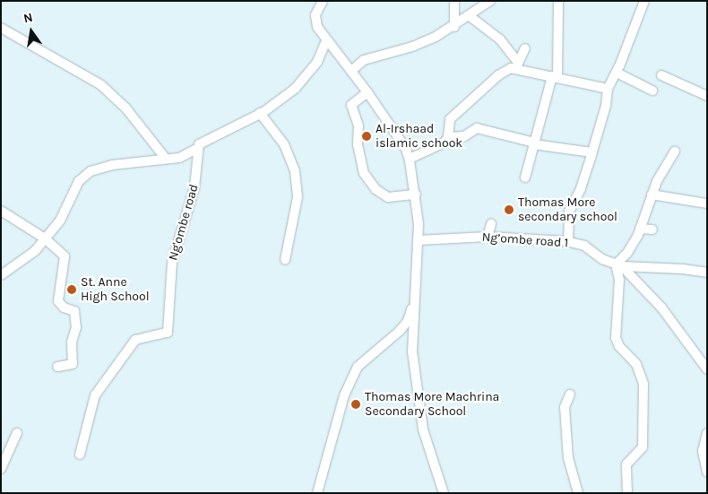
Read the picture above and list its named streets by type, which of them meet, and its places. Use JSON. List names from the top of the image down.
{
  "streets": {
    "street": ["Ng'ombe road", "Ng’ombe road 1"]
  },
  "places": [
    "Al-Irshaad islamic schook",
    "Thomas More secondary school",
    "St. Anne High School",
    "Thomas More Machrina Secondary School"
  ],
  "north": "top"
}
